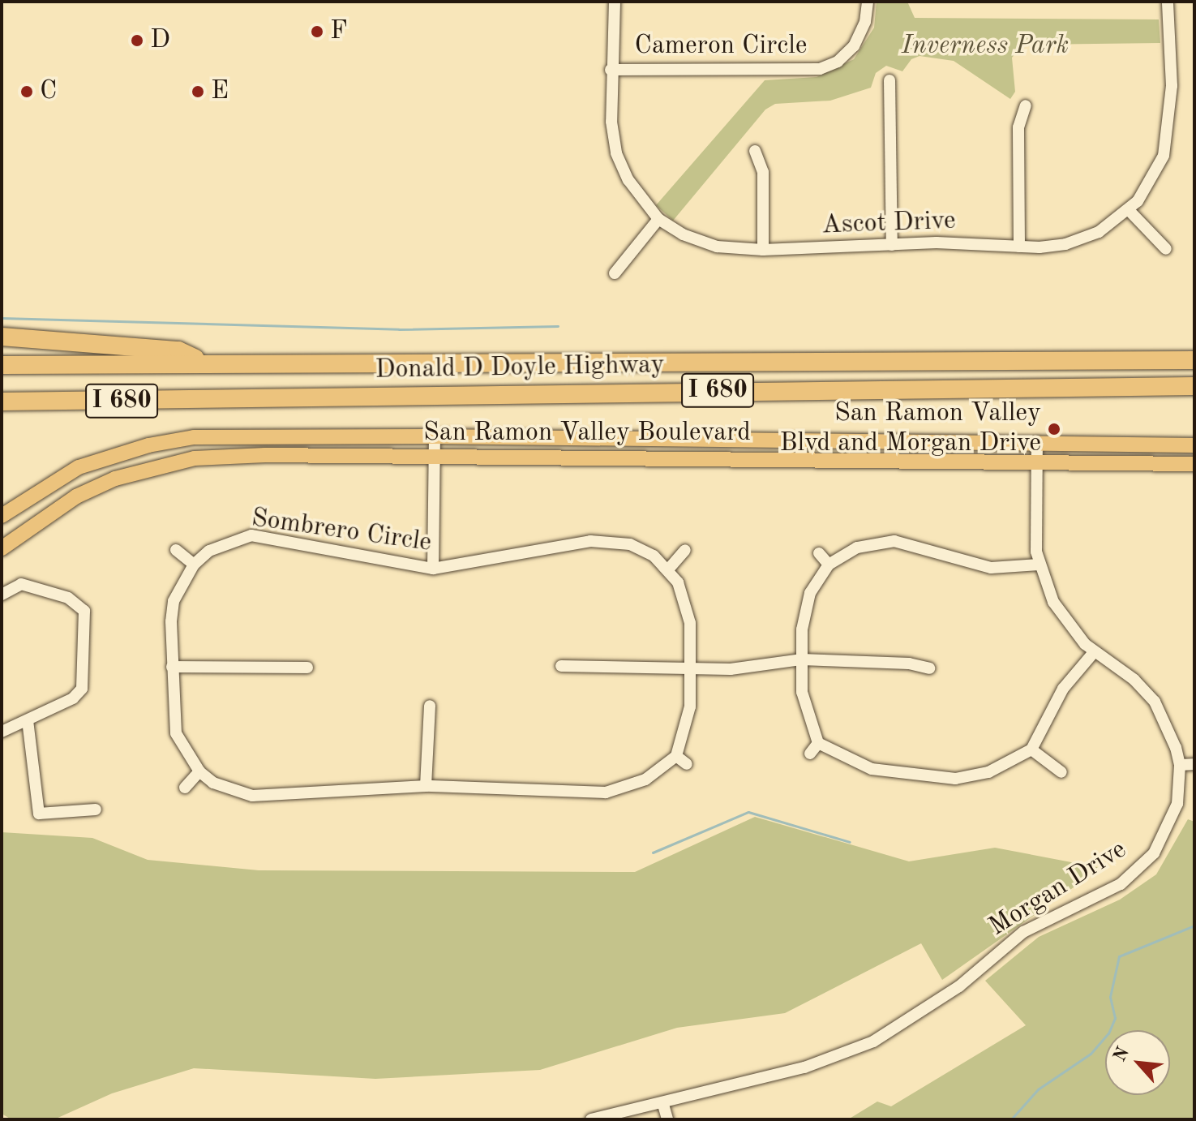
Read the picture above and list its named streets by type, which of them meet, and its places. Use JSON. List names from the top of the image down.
{
  "streets": {
    "highway": ["Donald D Doyle Highway", "I 680"],
    "main road": ["San Ramon Valley Boulevard"],
    "street": [
      "Cameron Circle",
      "Ascot Drive",
      "Sombrero Circle",
      "Morgan Drive"
    ]
  },
  "crossings": [
    ["Cameron Circle", "Ascot Drive"],
    ["San Ramon Valley Boulevard", "Morgan Drive"]
  ],
  "parks": ["Inverness Park"],
  "places": [
    "F",
    "D",
    "C",
    "E",
    "San Ramon Valley Blvd and Morgan Drive"
  ],
  "north": "top left"
}
